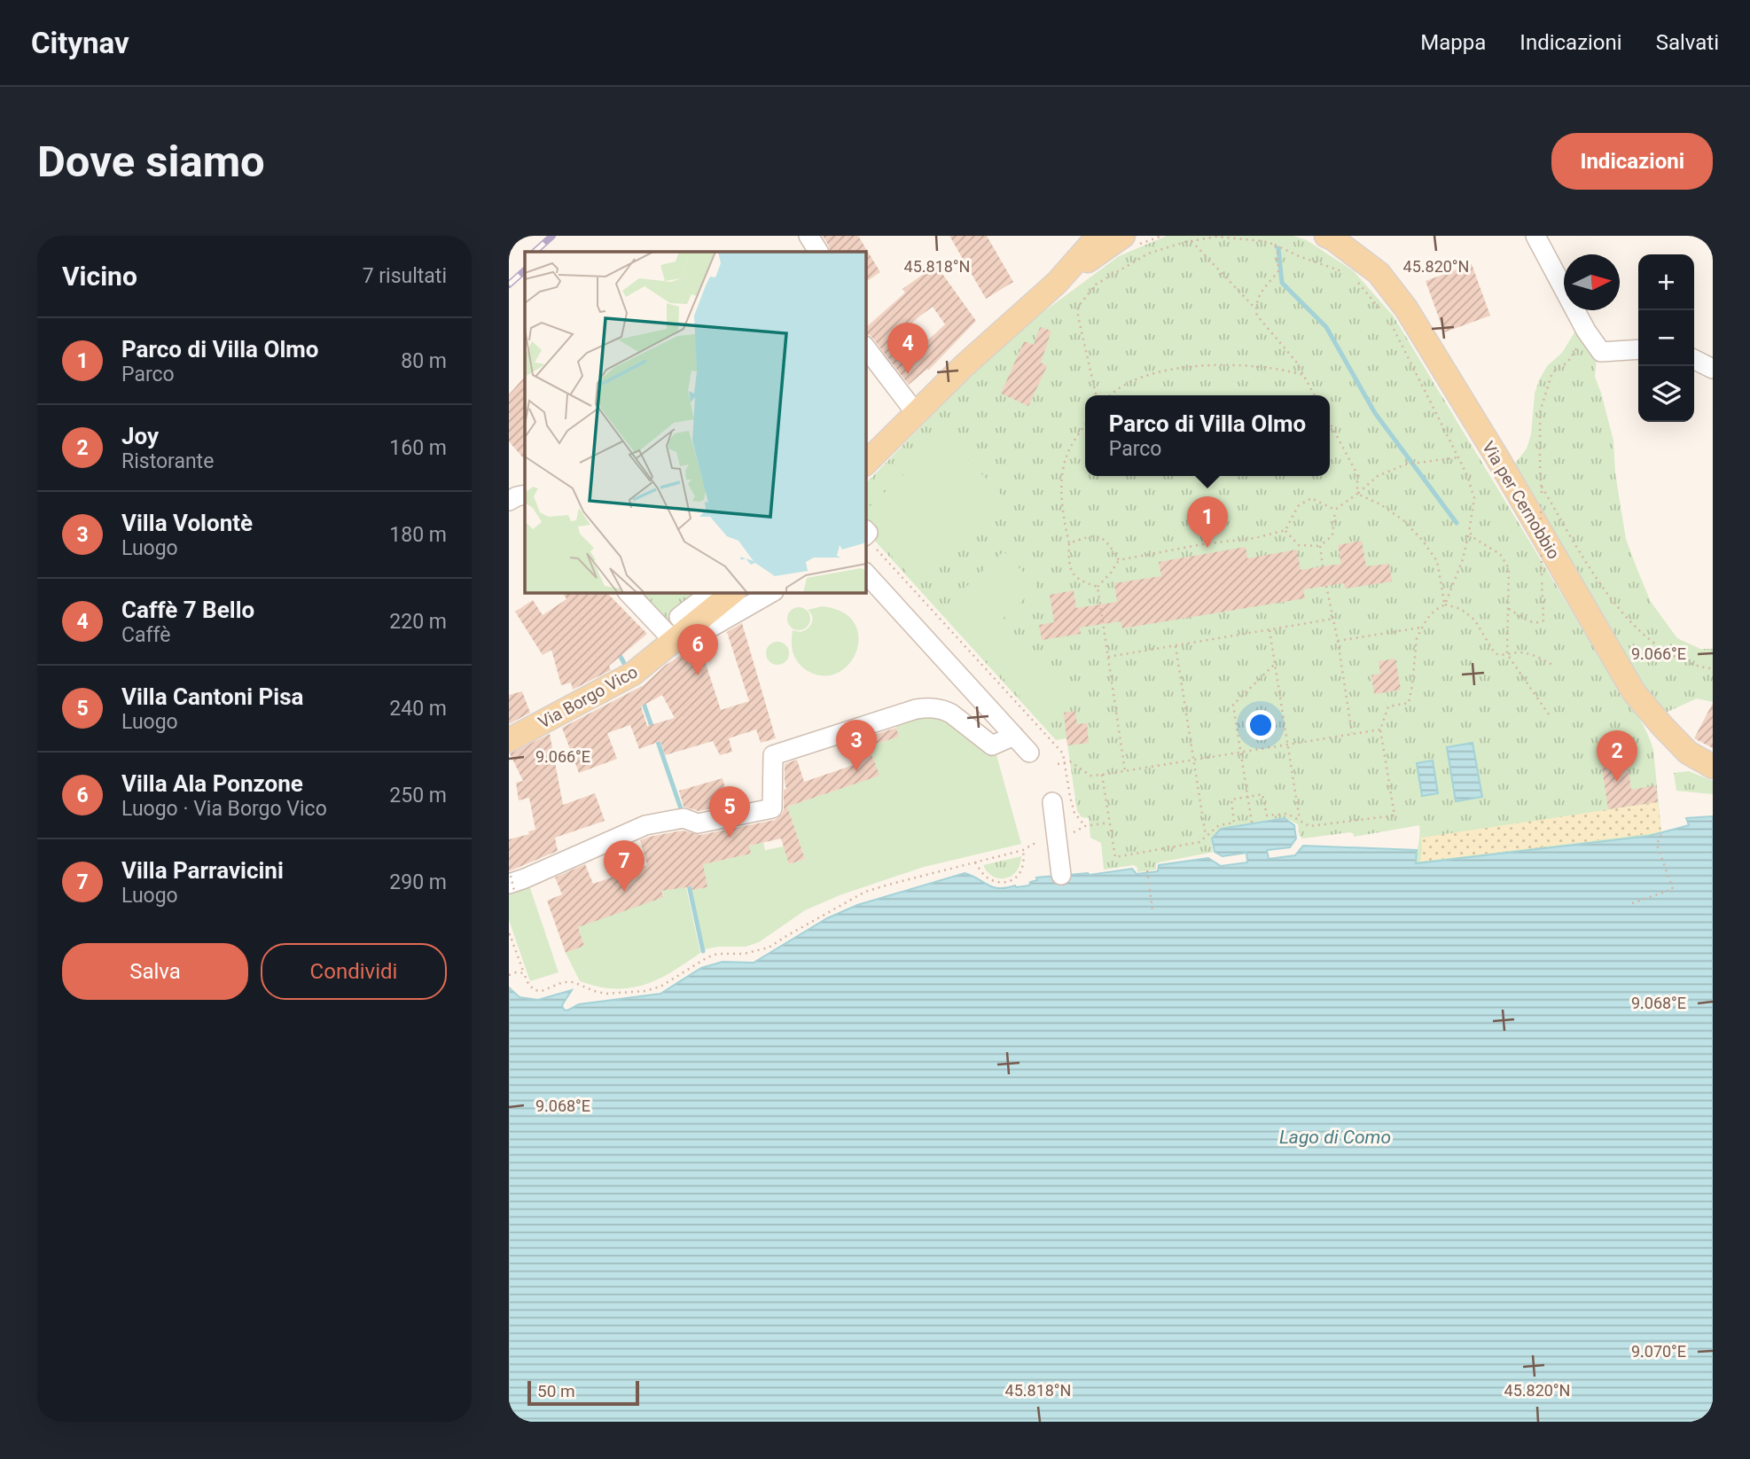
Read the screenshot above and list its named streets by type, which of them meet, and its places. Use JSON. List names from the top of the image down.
{
  "streets": {
    "main road": ["Via per Cernobbio", "Via Borgo Vico"]
  },
  "water": ["Lago di Como"],
  "scale_bar": "50 m",
  "north": "right",
  "page": {
    "header": "Citynav",
    "nav": ["Mappa", "Indicazioni", "Salvati"],
    "buttons": [
      "Indicazioni",
      ["Salva", "Condividi"]
    ],
    "title": "Dove siamo",
    "heading": ["Vicino", "7 risultati"],
    "map_buttons": ["+", "−"],
    "list": [
      {
        "mark": "1",
        "name": "Parco di Villa Olmo",
        "note": "Parco",
        "value": "80 m"
      },
      {
        "mark": "2",
        "name": "Joy",
        "note": "Ristorante",
        "value": "160 m"
      },
      {
        "mark": "3",
        "name": "Villa Volontè",
        "note": "Luogo",
        "value": "180 m"
      },
      {
        "mark": "4",
        "name": "Caffè 7 Bello",
        "note": "Caffè",
        "value": "220 m"
      },
      {
        "mark": "5",
        "name": "Villa Cantoni Pisa",
        "note": "Luogo",
        "value": "240 m"
      },
      {
        "mark": "6",
        "name": "Villa Ala Ponzone",
        "note": "Luogo · Via Borgo Vico",
        "value": "250 m"
      },
      {
        "mark": "7",
        "name": "Villa Parravicini",
        "note": "Luogo",
        "value": "290 m"
      }
    ],
    "pins": [
      "4",
      "1",
      "6",
      "3",
      "2",
      "5",
      "7"
    ],
    "popup": ["Parco di Villa Olmo", "Parco"],
    "scale": "50 m"
  },
  "coordinates": [
    "45.818°N",
    "45.820°N",
    "9.066°E",
    "9.068°E",
    "9.070°E"
  ]
}
